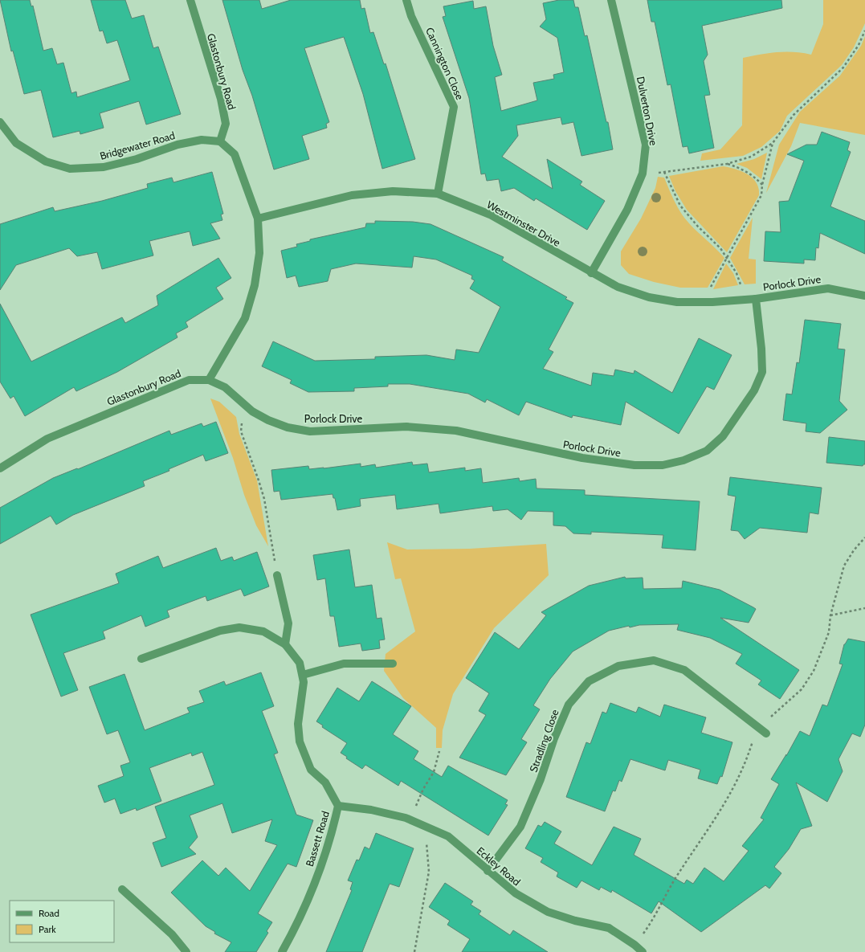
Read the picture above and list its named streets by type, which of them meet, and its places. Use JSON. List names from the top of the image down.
{
  "streets": {
    "street": [
      "Cannington Close",
      "Glastonbury Road",
      "Dulverton Drive",
      "Bridgewater Road",
      "Westminster Drive",
      "Porlock Drive",
      "Stradling Close",
      "Bassett Road",
      "Eckley Road"
    ]
  },
  "crossings": [
    ["Cannington Close", "Westminster Drive"],
    ["Glastonbury Road", "Bridgewater Road"],
    ["Glastonbury Road", "Porlock Drive"],
    ["Dulverton Drive", "Westminster Drive"],
    ["Westminster Drive", "Porlock Drive"],
    ["Stradling Close", "Eckley Road"],
    ["Bassett Road", "Eckley Road"]
  ],
  "legend": ["Road", "Park"]
}
